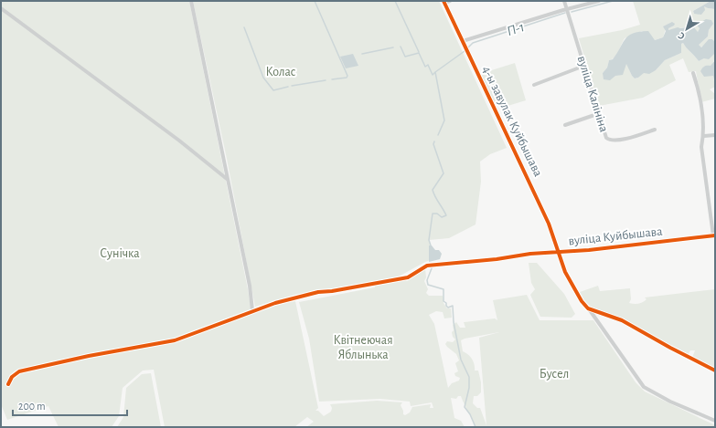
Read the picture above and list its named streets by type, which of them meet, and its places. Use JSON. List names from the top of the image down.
{
  "streets": {
    "street": ["вуліца Калініна", "4-ы завулак Куйбышава", "вуліца Куйбышава"]
  },
  "crossings": [
    ["4-ы завулак Куйбышава", "вуліца Куйбышава"]
  ],
  "water": ["П-1"],
  "parks": [
    "Колас",
    "Сунічка",
    "Квітнеючая Яблынька",
    "Бусел"
  ],
  "scale_bar": "200 m",
  "north": "bottom left"
}
